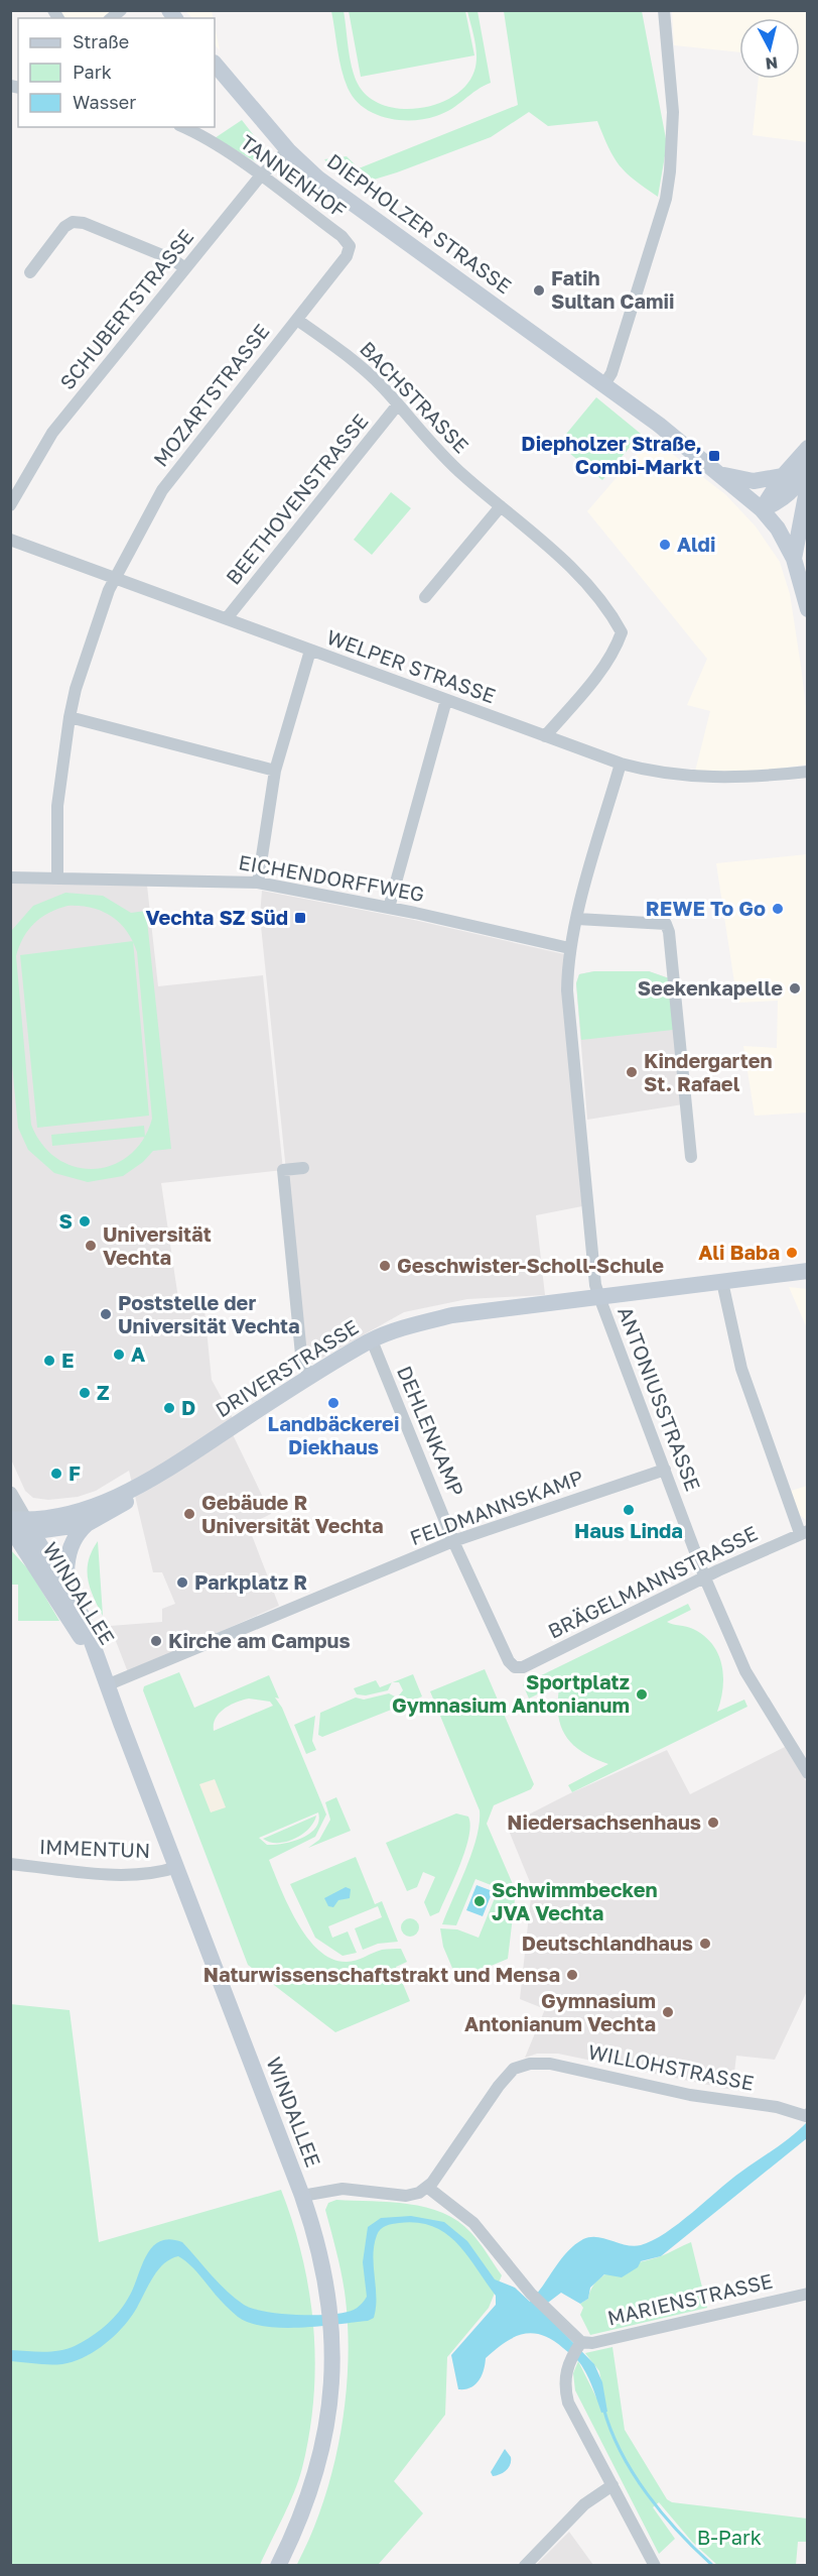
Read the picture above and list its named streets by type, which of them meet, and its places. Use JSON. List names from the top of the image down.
{
  "streets": {
    "main road": ["DIEPHOLZER STRASSE", "DRIVERSTRASSE", "WINDALLEE"],
    "street": [
      "TANNENHOF",
      "SCHUBERTSTRASSE",
      "MOZARTSTRASSE",
      "BACHSTRASSE",
      "BEETHOVENSTRASSE",
      "WELPER STRASSE",
      "EICHENDORFFWEG",
      "ANTONIUSSTRASSE",
      "DEHLENKAMP",
      "FELDMANNSKAMP",
      "BRÄGELMANNSTRASSE",
      "IMMENTUN",
      "WILLOHSTRASSE",
      "MARIENSTRASSE"
    ]
  },
  "crossings": [
    ["TANNENHOF", "SCHUBERTSTRASSE"],
    ["TANNENHOF", "MOZARTSTRASSE"],
    ["DIEPHOLZER STRASSE", "SCHUBERTSTRASSE"],
    ["MOZARTSTRASSE", "BACHSTRASSE"],
    ["MOZARTSTRASSE", "WELPER STRASSE"],
    ["MOZARTSTRASSE", "EICHENDORFFWEG"],
    ["BACHSTRASSE", "BEETHOVENSTRASSE"],
    ["BACHSTRASSE", "WELPER STRASSE"],
    ["BEETHOVENSTRASSE", "WELPER STRASSE"],
    ["WELPER STRASSE", "ANTONIUSSTRASSE"],
    ["EICHENDORFFWEG", "ANTONIUSSTRASSE"],
    ["DRIVERSTRASSE", "ANTONIUSSTRASSE"],
    ["DRIVERSTRASSE", "DEHLENKAMP"],
    ["DRIVERSTRASSE", "WINDALLEE"],
    ["ANTONIUSSTRASSE", "FELDMANNSKAMP"],
    ["ANTONIUSSTRASSE", "BRÄGELMANNSTRASSE"],
    ["DEHLENKAMP", "FELDMANNSKAMP"],
    ["DEHLENKAMP", "BRÄGELMANNSTRASSE"],
    ["FELDMANNSKAMP", "WINDALLEE"],
    ["WINDALLEE", "IMMENTUN"]
  ],
  "parks": ["B-Park"],
  "places": {
    "other": [
      "Fatih Sultan Camii",
      "Aldi",
      "REWE To Go",
      "Seekenkapelle",
      "Kindergarten St. Rafael",
      "S",
      "Universität Vechta",
      "Ali Baba",
      "Geschwister-Scholl-Schule",
      "Poststelle der Universität Vechta",
      "A",
      "E",
      "Z",
      "Landbäckerei Diekhaus",
      "D",
      "F",
      "Haus Linda",
      "Gebäude R Universität Vechta",
      "Parkplatz R",
      "Kirche am Campus",
      "Sportplatz Gymnasium Antonianum",
      "Niedersachsenhaus",
      "Schwimmbecken JVA Vechta",
      "Deutschlandhaus",
      "Naturwissenschaftstrakt und Mensa",
      "Gymnasium Antonianum Vechta"
    ],
    "transit": ["Diepholzer Straße, Combi-Markt", "Vechta SZ Süd"]
  },
  "legend": ["Straße", "Park", "Wasser"],
  "north": "bottom"
}
